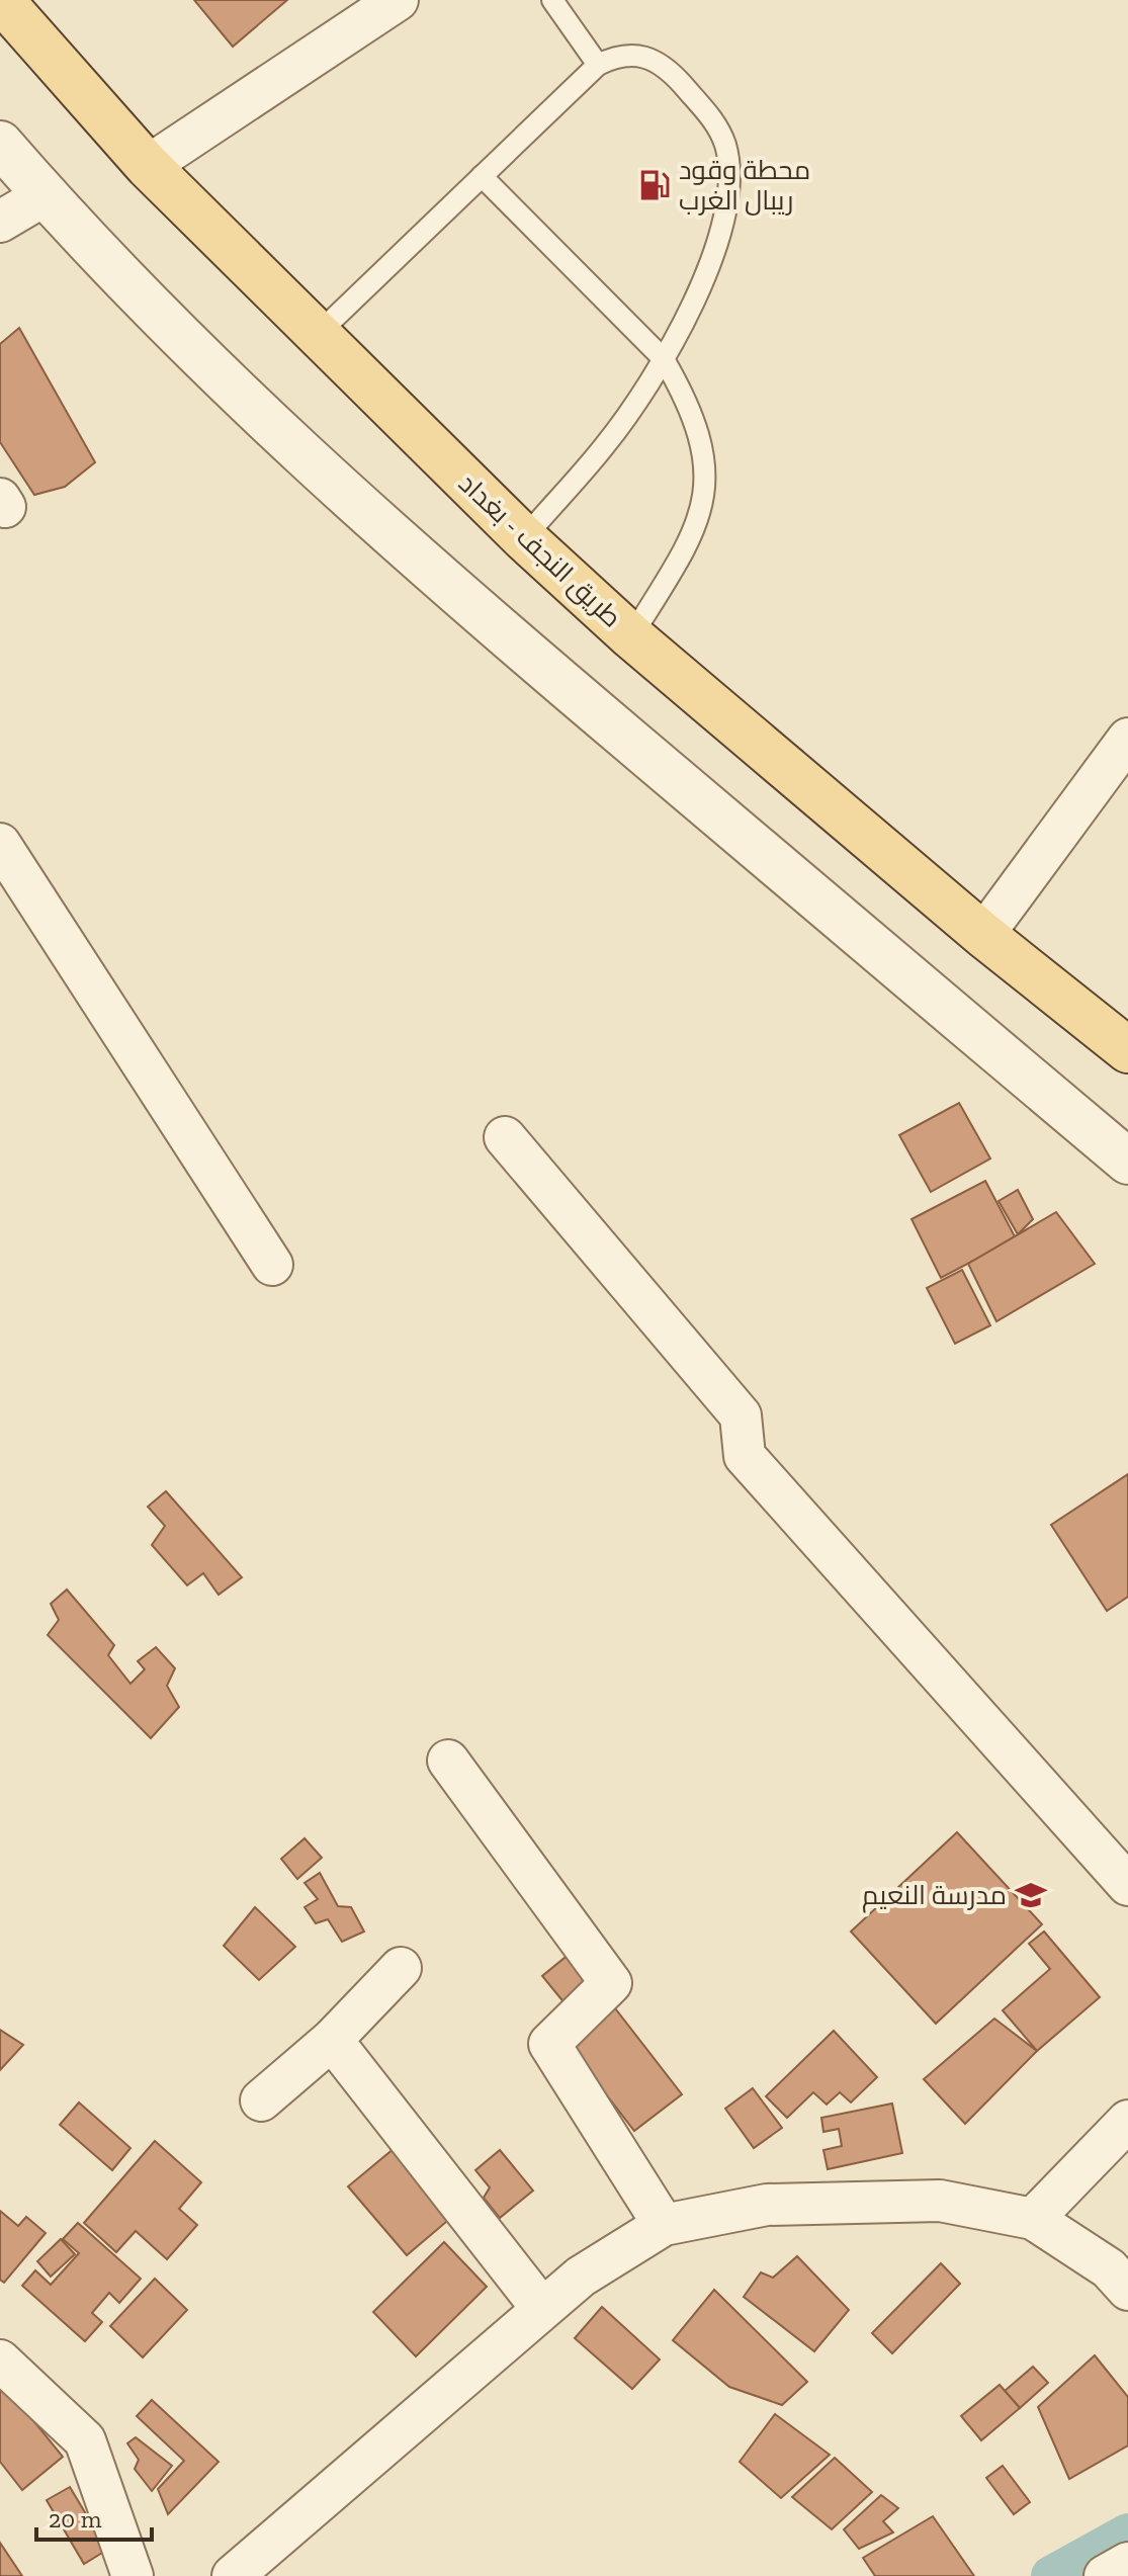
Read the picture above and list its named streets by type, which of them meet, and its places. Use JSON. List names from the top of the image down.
{
  "streets": {
    "main road": ["طريق النجف - بغداد"]
  },
  "places": {
    "fuel station": ["محطة وقود ريبال الغرب"],
    "school or university": ["مدرسة النعيم"]
  },
  "scale_bar": "20 m"
}
